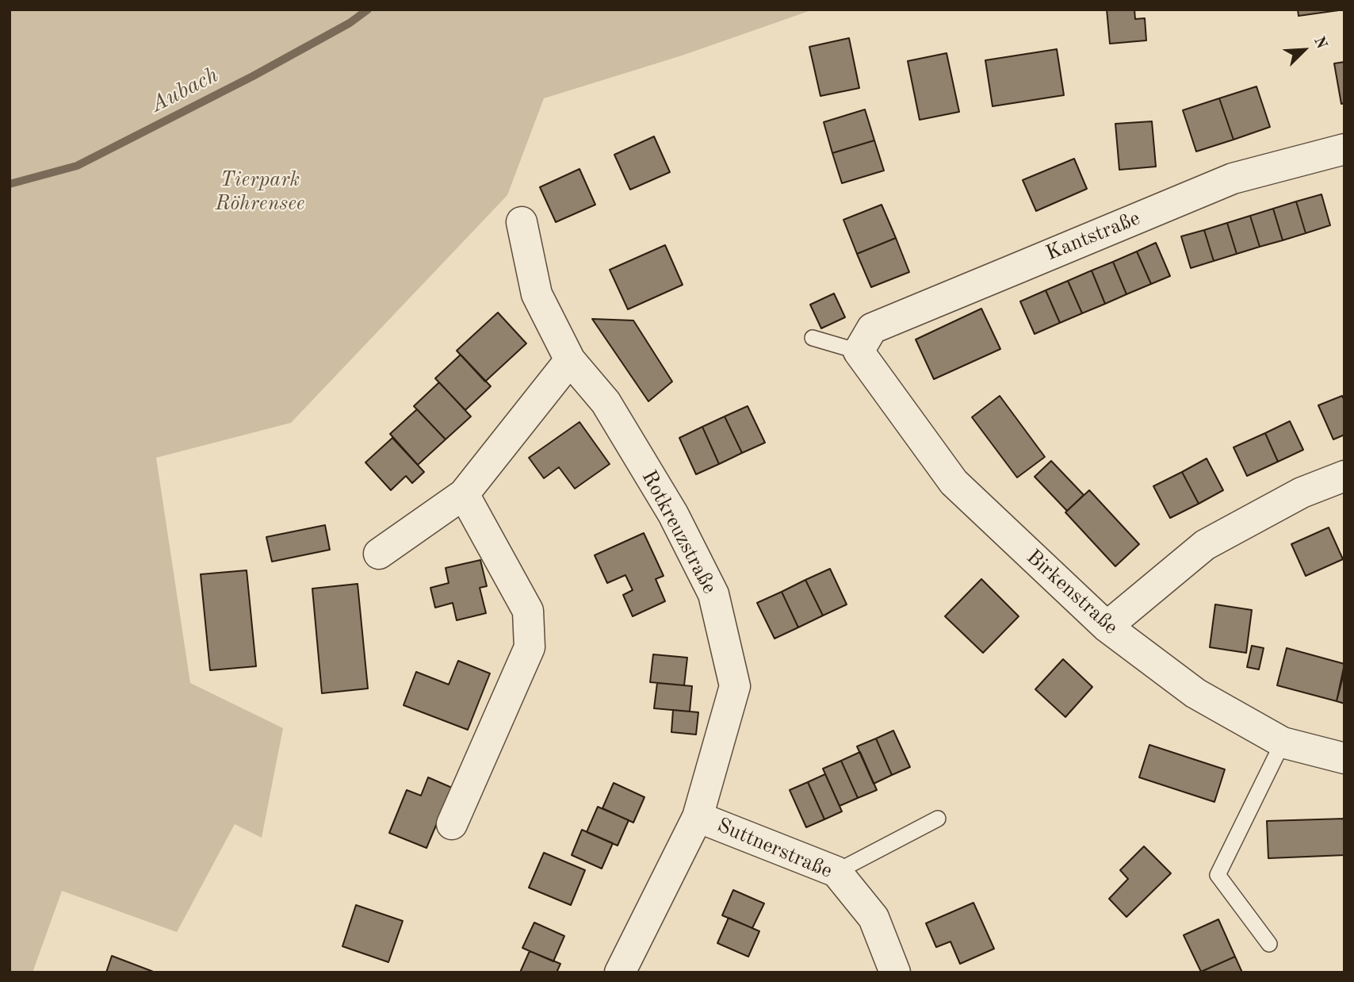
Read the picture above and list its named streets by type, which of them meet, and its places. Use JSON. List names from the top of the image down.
{
  "streets": {
    "street": [
      "Kantstraße",
      "Rotkreuzstraße",
      "Birkenstraße",
      "Suttnerstraße"
    ]
  },
  "crossings": [
    ["Kantstraße", "Birkenstraße"],
    ["Rotkreuzstraße", "Suttnerstraße"]
  ],
  "water": ["Aubach"],
  "parks": ["Tierpark Röhrensee"],
  "north": "top right"
}
